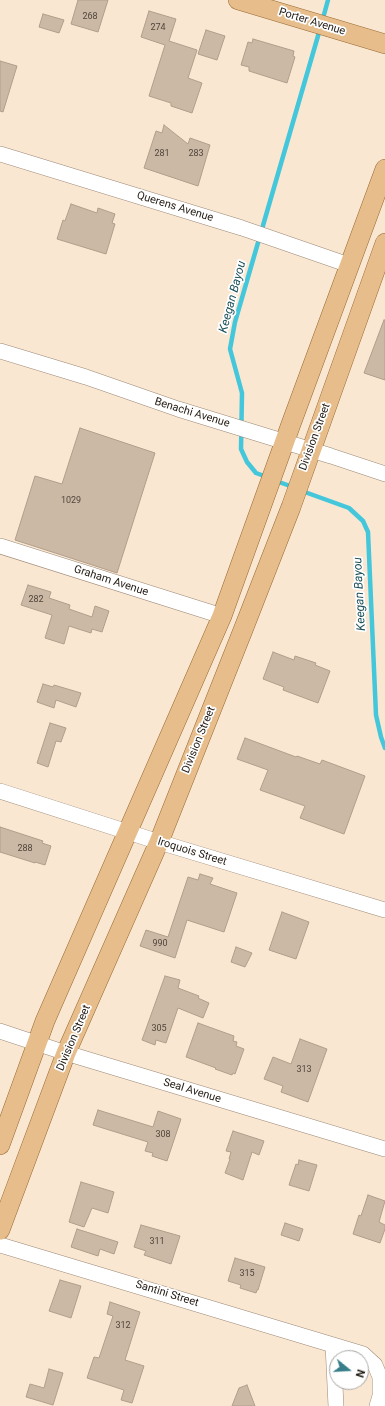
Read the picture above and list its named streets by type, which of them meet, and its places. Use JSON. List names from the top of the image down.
{
  "streets": {
    "main road": ["Porter Avenue", "Division Street"],
    "street": [
      "Querens Avenue",
      "Benachi Avenue",
      "Graham Avenue",
      "Iroquois Street",
      "Seal Avenue",
      "Santini Street"
    ]
  },
  "crossings": [
    ["Benachi Avenue", "Division Street"],
    ["Division Street", "Iroquois Street"],
    ["Division Street", "Seal Avenue"]
  ],
  "water": ["Keegan Bayou"],
  "house_numbers": [
    "268",
    "274",
    "281",
    "283",
    "1029",
    "282",
    "288",
    "990",
    "305",
    "313",
    "308",
    "311",
    "315",
    "312"
  ],
  "north": "right"
}
